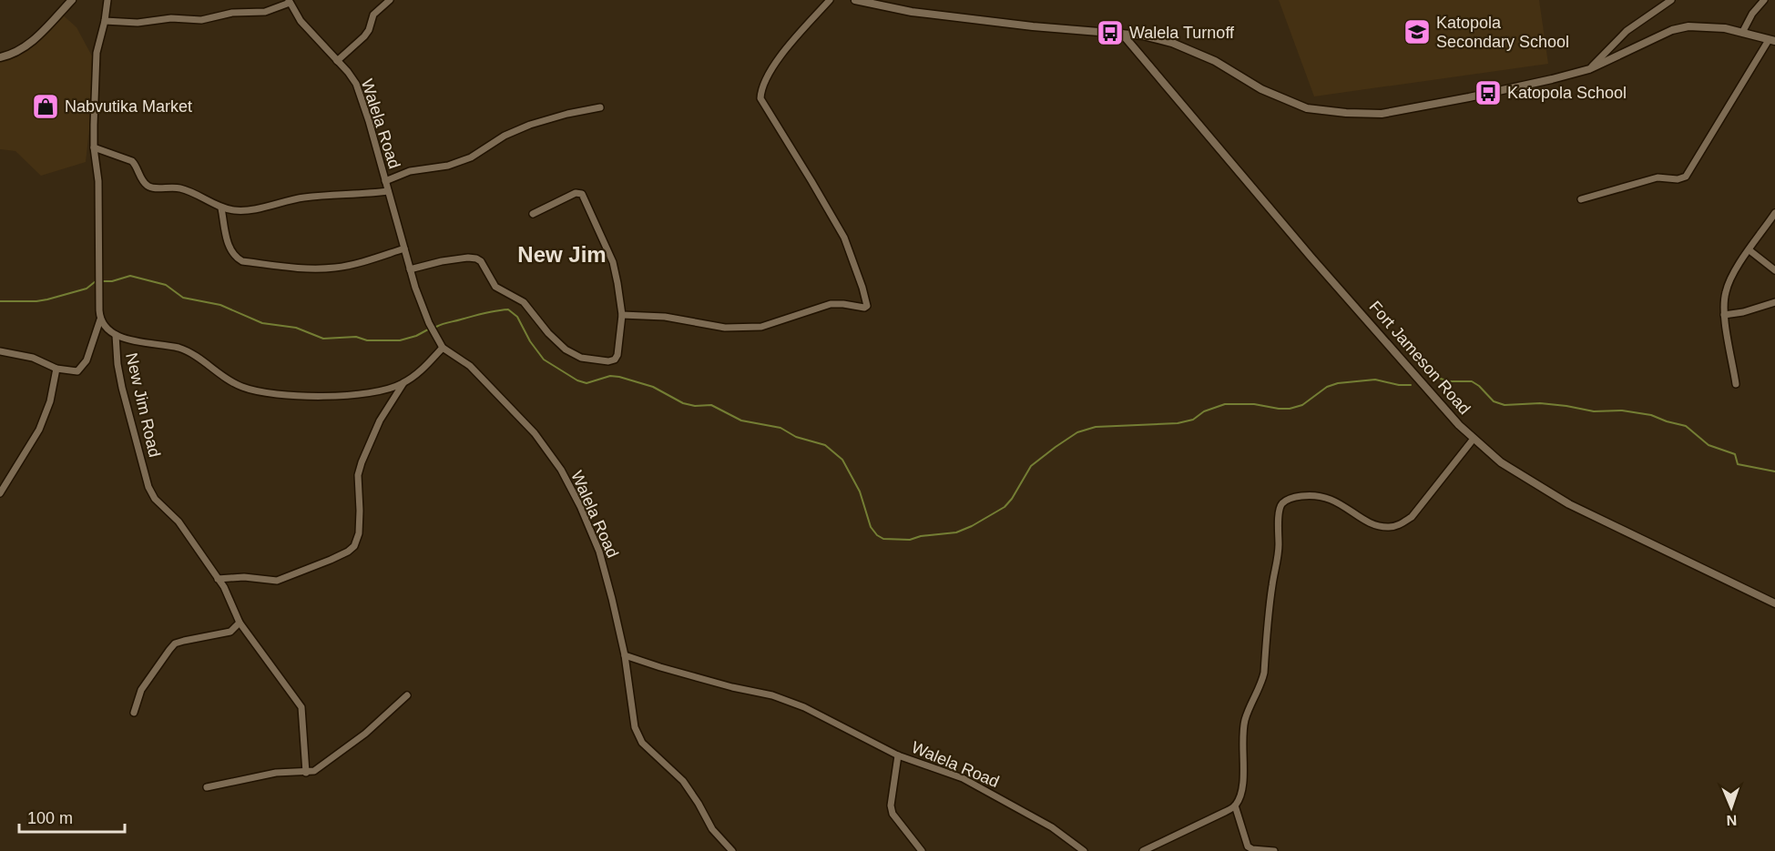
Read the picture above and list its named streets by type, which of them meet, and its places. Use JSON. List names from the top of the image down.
{
  "streets": {
    "street": ["Walela Road", "Fort Jameson Road", "New Jim Road"]
  },
  "districts": ["New Jim"],
  "places": {
    "school or university": ["Katopola Secondary School"],
    "bus stop": ["Walela Turnoff", "Katopola School"],
    "shop": ["Nabvutika Market"]
  },
  "scale_bar": "100 m",
  "north": "bottom"
}
